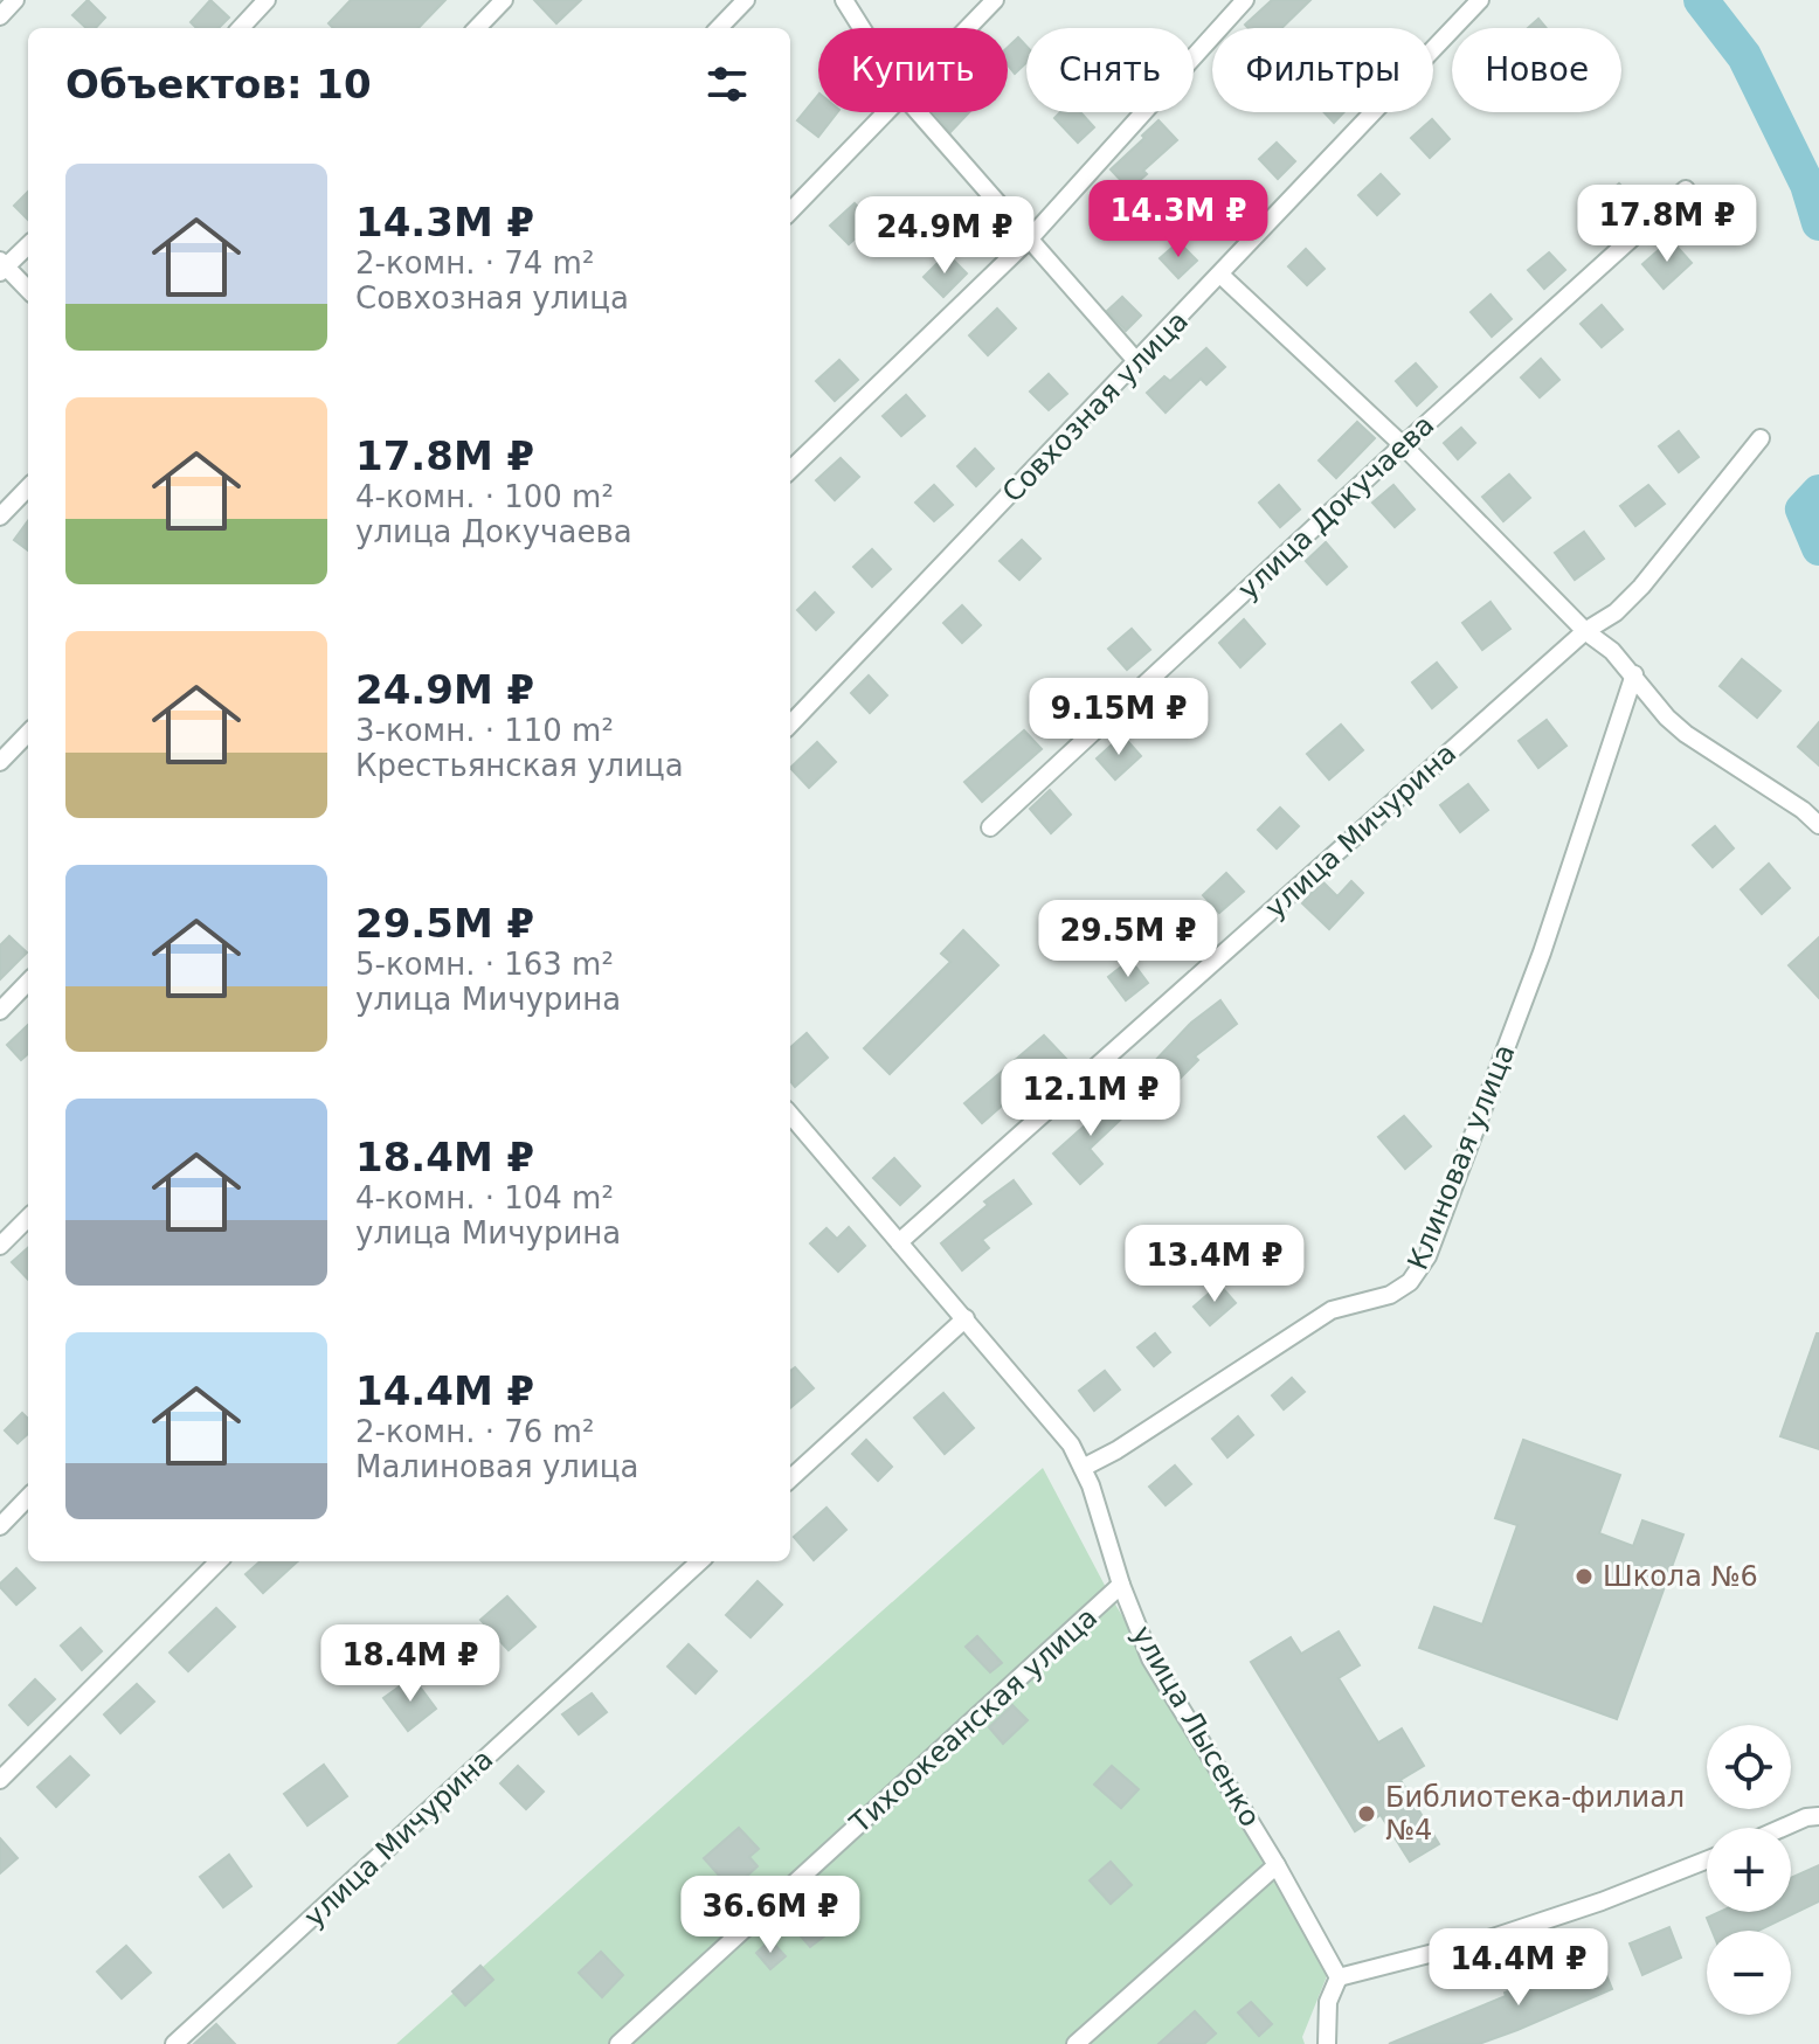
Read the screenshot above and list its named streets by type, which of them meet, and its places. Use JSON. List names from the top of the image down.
{
  "streets": {
    "street": [
      "Совхозная улица",
      "улица Докучаева",
      "улица Мичурина",
      "Клиновая улица",
      "Тихоокеанская улица",
      "улица Лысенко"
    ]
  },
  "crossings": [
    ["улица Мичурина", "улица Лысенко"],
    ["Клиновая улица", "улица Лысенко"],
    ["Тихоокеанская улица", "улица Лысенко"]
  ],
  "places": ["Школа №6", "Библиотека-филиал №4"],
  "page": {
    "chip": [
      "Купить",
      "Снять",
      "Фильтры",
      "Новое"
    ],
    "heading": "Объектов: 10",
    "list": [
      {
        "name": "14.3M ₽",
        "note": "2-комн. · 74 m² · Совхозная улица"
      },
      {
        "name": "17.8M ₽",
        "note": "4-комн. · 100 m² · улица Докучаева"
      },
      {
        "name": "24.9M ₽",
        "note": "3-комн. · 110 m² · Крестьянская улица"
      },
      {
        "name": "29.5M ₽",
        "note": "5-комн. · 163 m² · улица Мичурина"
      },
      {
        "name": "18.4M ₽",
        "note": "4-комн. · 104 m² · улица Мичурина"
      },
      {
        "name": "14.4M ₽",
        "note": "2-комн. · 76 m² · Малиновая улица"
      }
    ],
    "price": [
      "14.3M ₽",
      "17.8M ₽",
      "24.9M ₽",
      "9.15M ₽",
      "29.5M ₽",
      "12.1M ₽",
      "13.4M ₽",
      "18.4M ₽",
      "36.6M ₽",
      "14.4M ₽"
    ],
    "map_buttons": ["+", "−"]
  }
}
